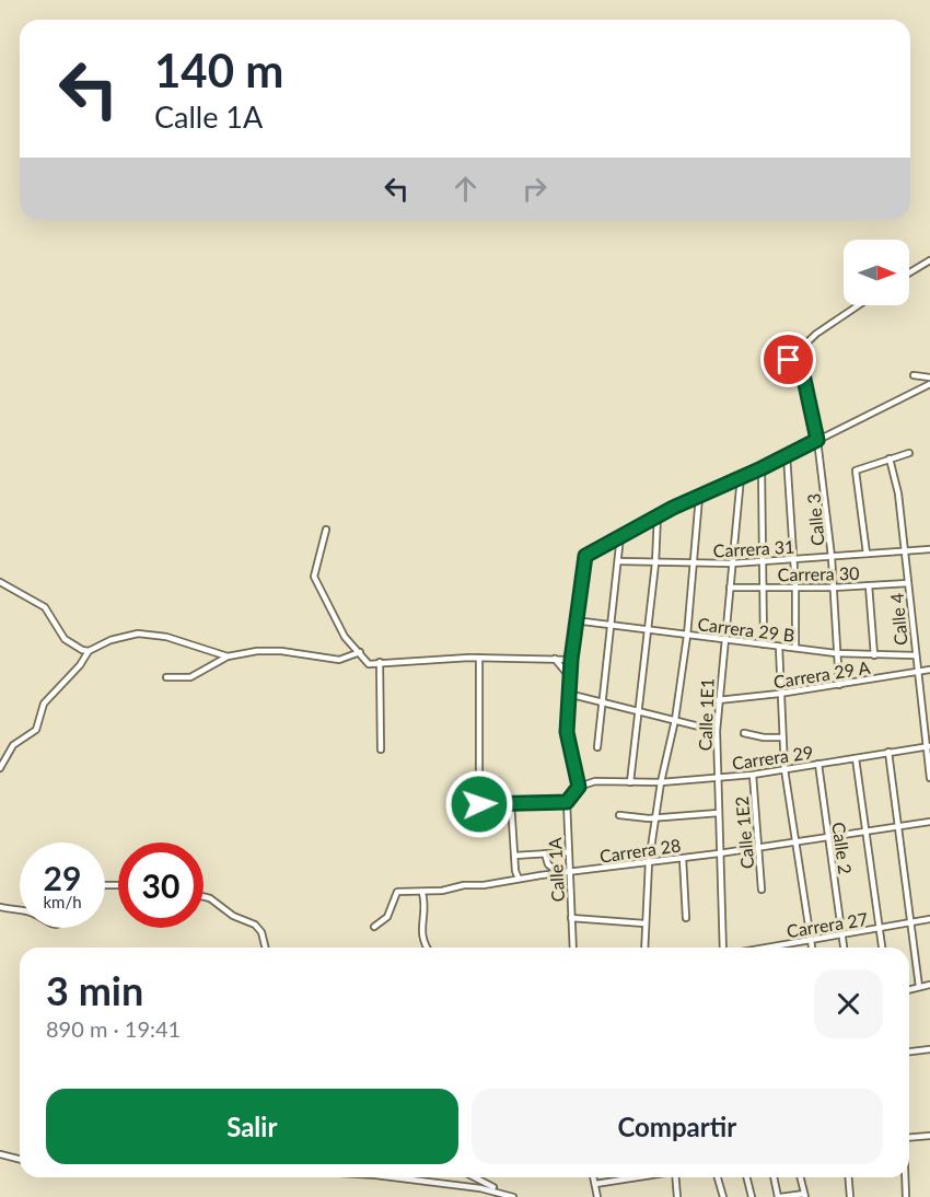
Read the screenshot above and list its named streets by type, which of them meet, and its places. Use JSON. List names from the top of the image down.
{
  "streets": {
    "street": [
      "Calle 3",
      "Carrera 31",
      "Carrera 30",
      "Calle 4",
      "Carrera 29 B",
      "Carrera 29 A",
      "Calle 1E1",
      "Carrera 29",
      "Calle 1E2",
      "Calle 2",
      "Carrera 28",
      "Calle 1A",
      "Carrera 27"
    ]
  },
  "crossings": [
    ["Calle 3", "Carrera 31"],
    ["Calle 3", "Carrera 30"],
    ["Calle 3", "Carrera 29 B"],
    ["Calle 3", "Carrera 29 A"],
    ["Carrera 31", "Calle 4"],
    ["Carrera 31", "Calle 1E1"],
    ["Carrera 30", "Calle 4"],
    ["Carrera 30", "Calle 1E1"],
    ["Calle 4", "Carrera 29 B"],
    ["Calle 4", "Carrera 29 A"],
    ["Calle 4", "Carrera 29"],
    ["Carrera 29 B", "Calle 1E1"],
    ["Carrera 29 A", "Calle 1E1"],
    ["Calle 1E1", "Carrera 29"],
    ["Calle 1E1", "Carrera 28"],
    ["Carrera 29", "Calle 1E2"],
    ["Carrera 29", "Calle 2"],
    ["Calle 1E2", "Carrera 28"],
    ["Calle 2", "Carrera 28"],
    ["Calle 2", "Carrera 27"],
    ["Carrera 28", "Calle 1A"]
  ],
  "north": "right",
  "page": {
    "turn": ["140 m", "Calle 1A"],
    "speed": "29 km/h",
    "limit": "30",
    "heading": ["3 min", "890 m · 19:41"],
    "buttons": ["Salir", "Compartir"]
  }
}
